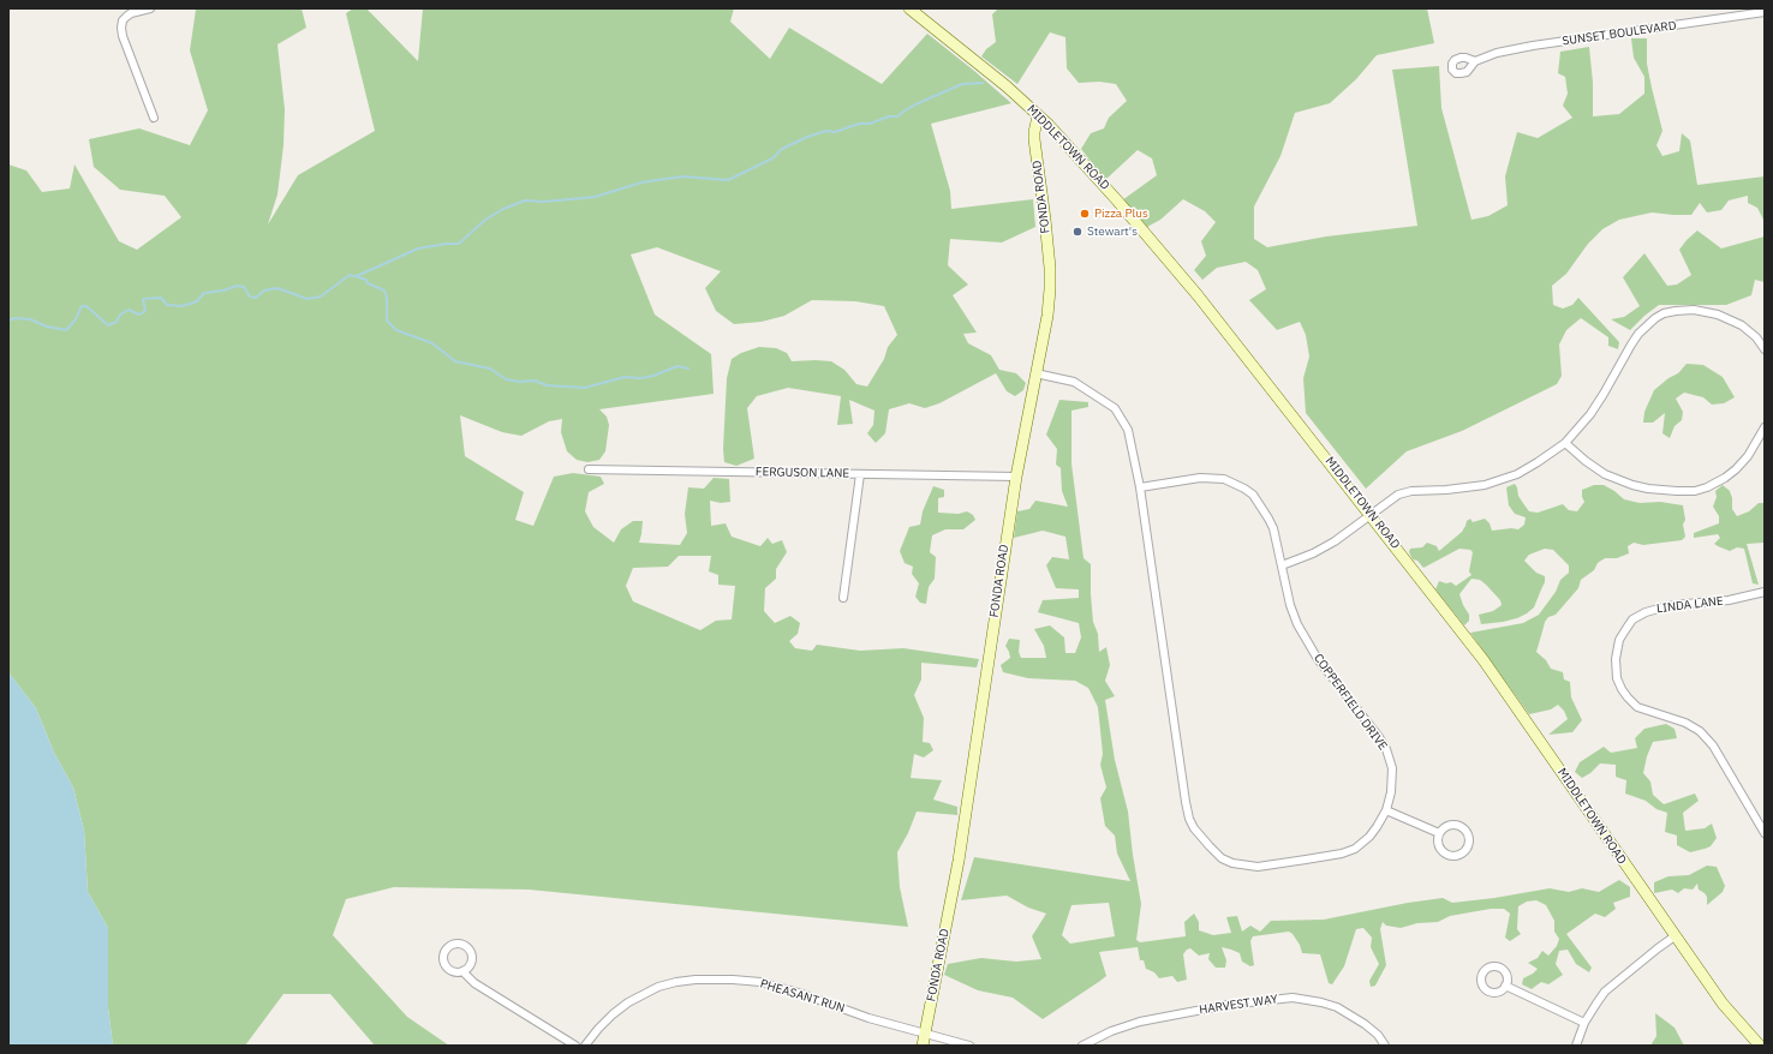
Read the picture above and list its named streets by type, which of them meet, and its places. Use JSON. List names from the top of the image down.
{
  "streets": {
    "street": [
      "SUNSET BOULEVARD",
      "MIDDLETOWN ROAD",
      "FONDA ROAD",
      "FERGUSON LANE",
      "LINDA LANE",
      "COPPERFIELD DRIVE",
      "PHEASANT RUN",
      "HARVEST WAY"
    ]
  },
  "crossings": [
    ["MIDDLETOWN ROAD", "FONDA ROAD"],
    ["FONDA ROAD", "FERGUSON LANE"],
    ["FONDA ROAD", "COPPERFIELD DRIVE"],
    ["FONDA ROAD", "PHEASANT RUN"]
  ],
  "places": ["Pizza Plus", "Stewart's"]
}
